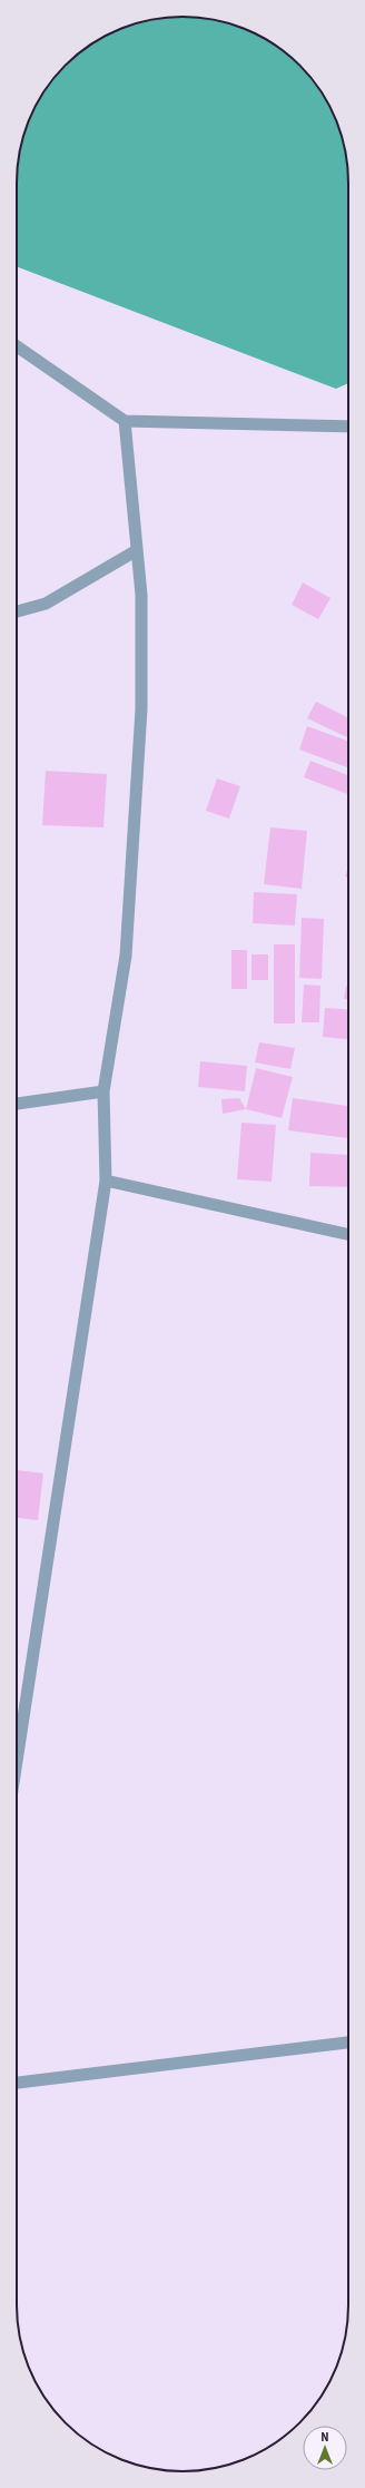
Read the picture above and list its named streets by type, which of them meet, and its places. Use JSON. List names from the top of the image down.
{
  "north": "top"
}
